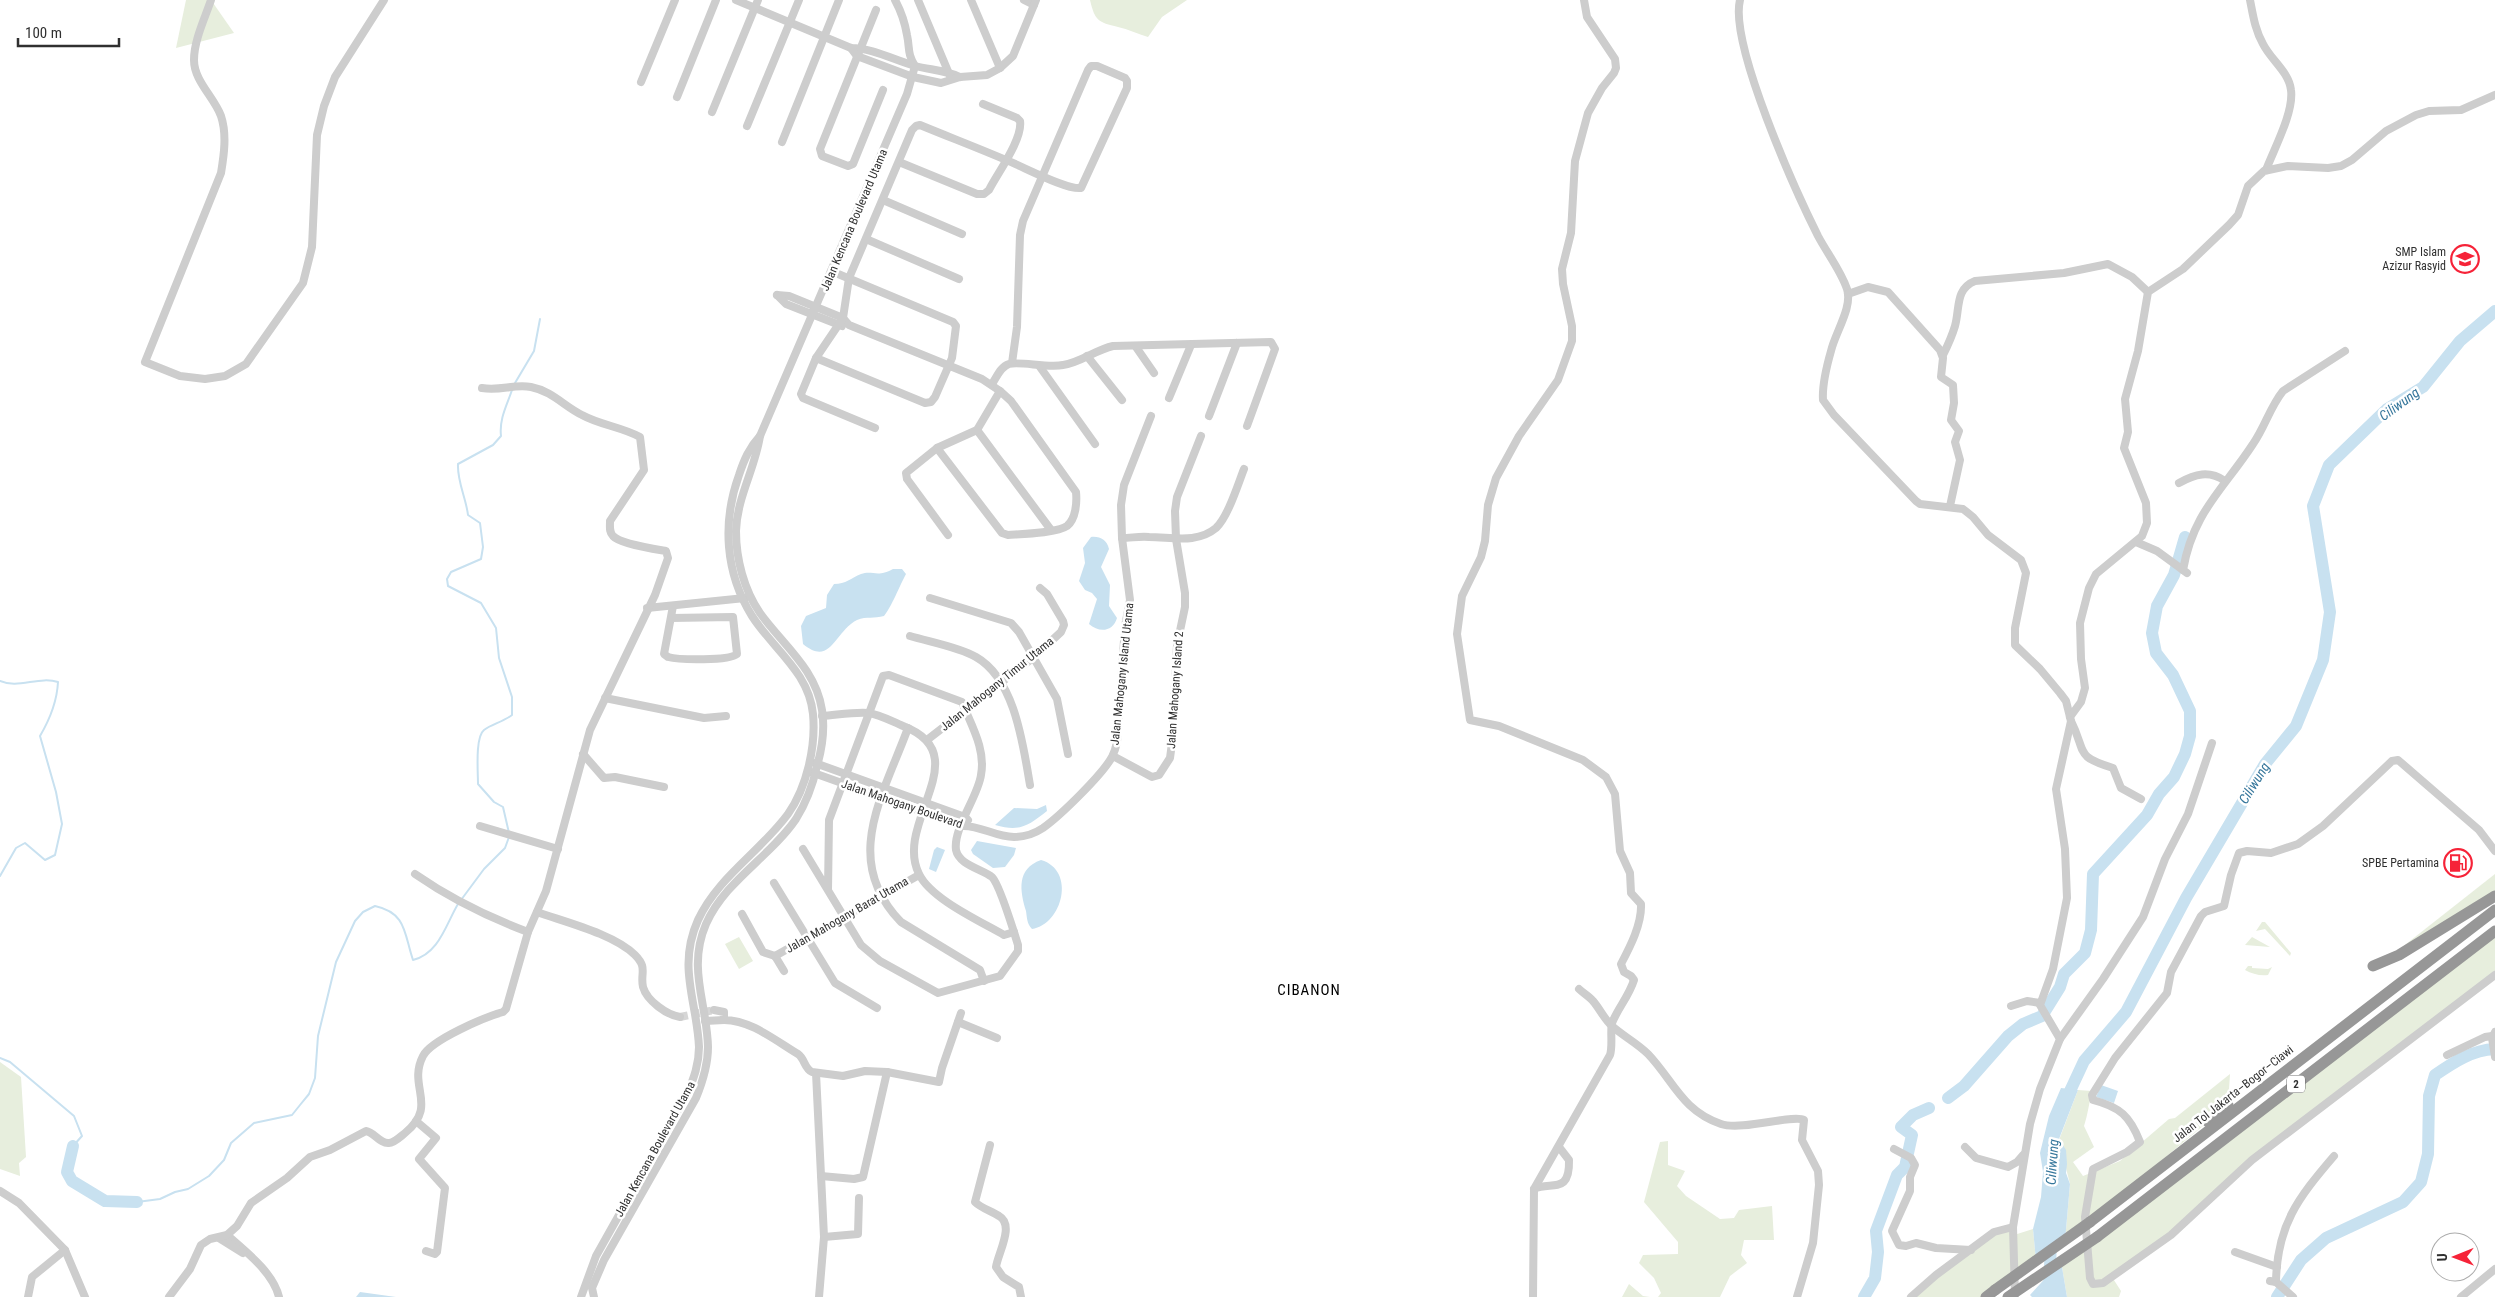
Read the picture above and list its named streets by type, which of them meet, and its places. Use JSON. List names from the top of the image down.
{
  "streets": {
    "highway": ["2", "Jalan Tol Jakarta–Bogor–Ciawi"],
    "street": [
      "Jalan Kencana Boulevard Utama",
      "Jalan Mahogany Island Utama",
      "Jalan Mahogany Timur Utama",
      "Jalan Mahogany Island 2",
      "Jalan Mahogany Boulevard",
      "Jalan Mahogany Barat Utama"
    ]
  },
  "crossings": [
    ["Jalan Kencana Boulevard Utama", "Jalan Mahogany Boulevard"],
    ["Jalan Mahogany Island Utama", "Jalan Mahogany Island 2"],
    ["Jalan Mahogany Island Utama", "Jalan Mahogany Boulevard"]
  ],
  "districts": ["CIBANON"],
  "water": ["Ciliwung"],
  "places": {
    "school or university": ["SMP Islam Azizur Rasyid"],
    "fuel station": ["SPBE Pertamina"]
  },
  "scale_bar": "100 m",
  "north": "left"
}
